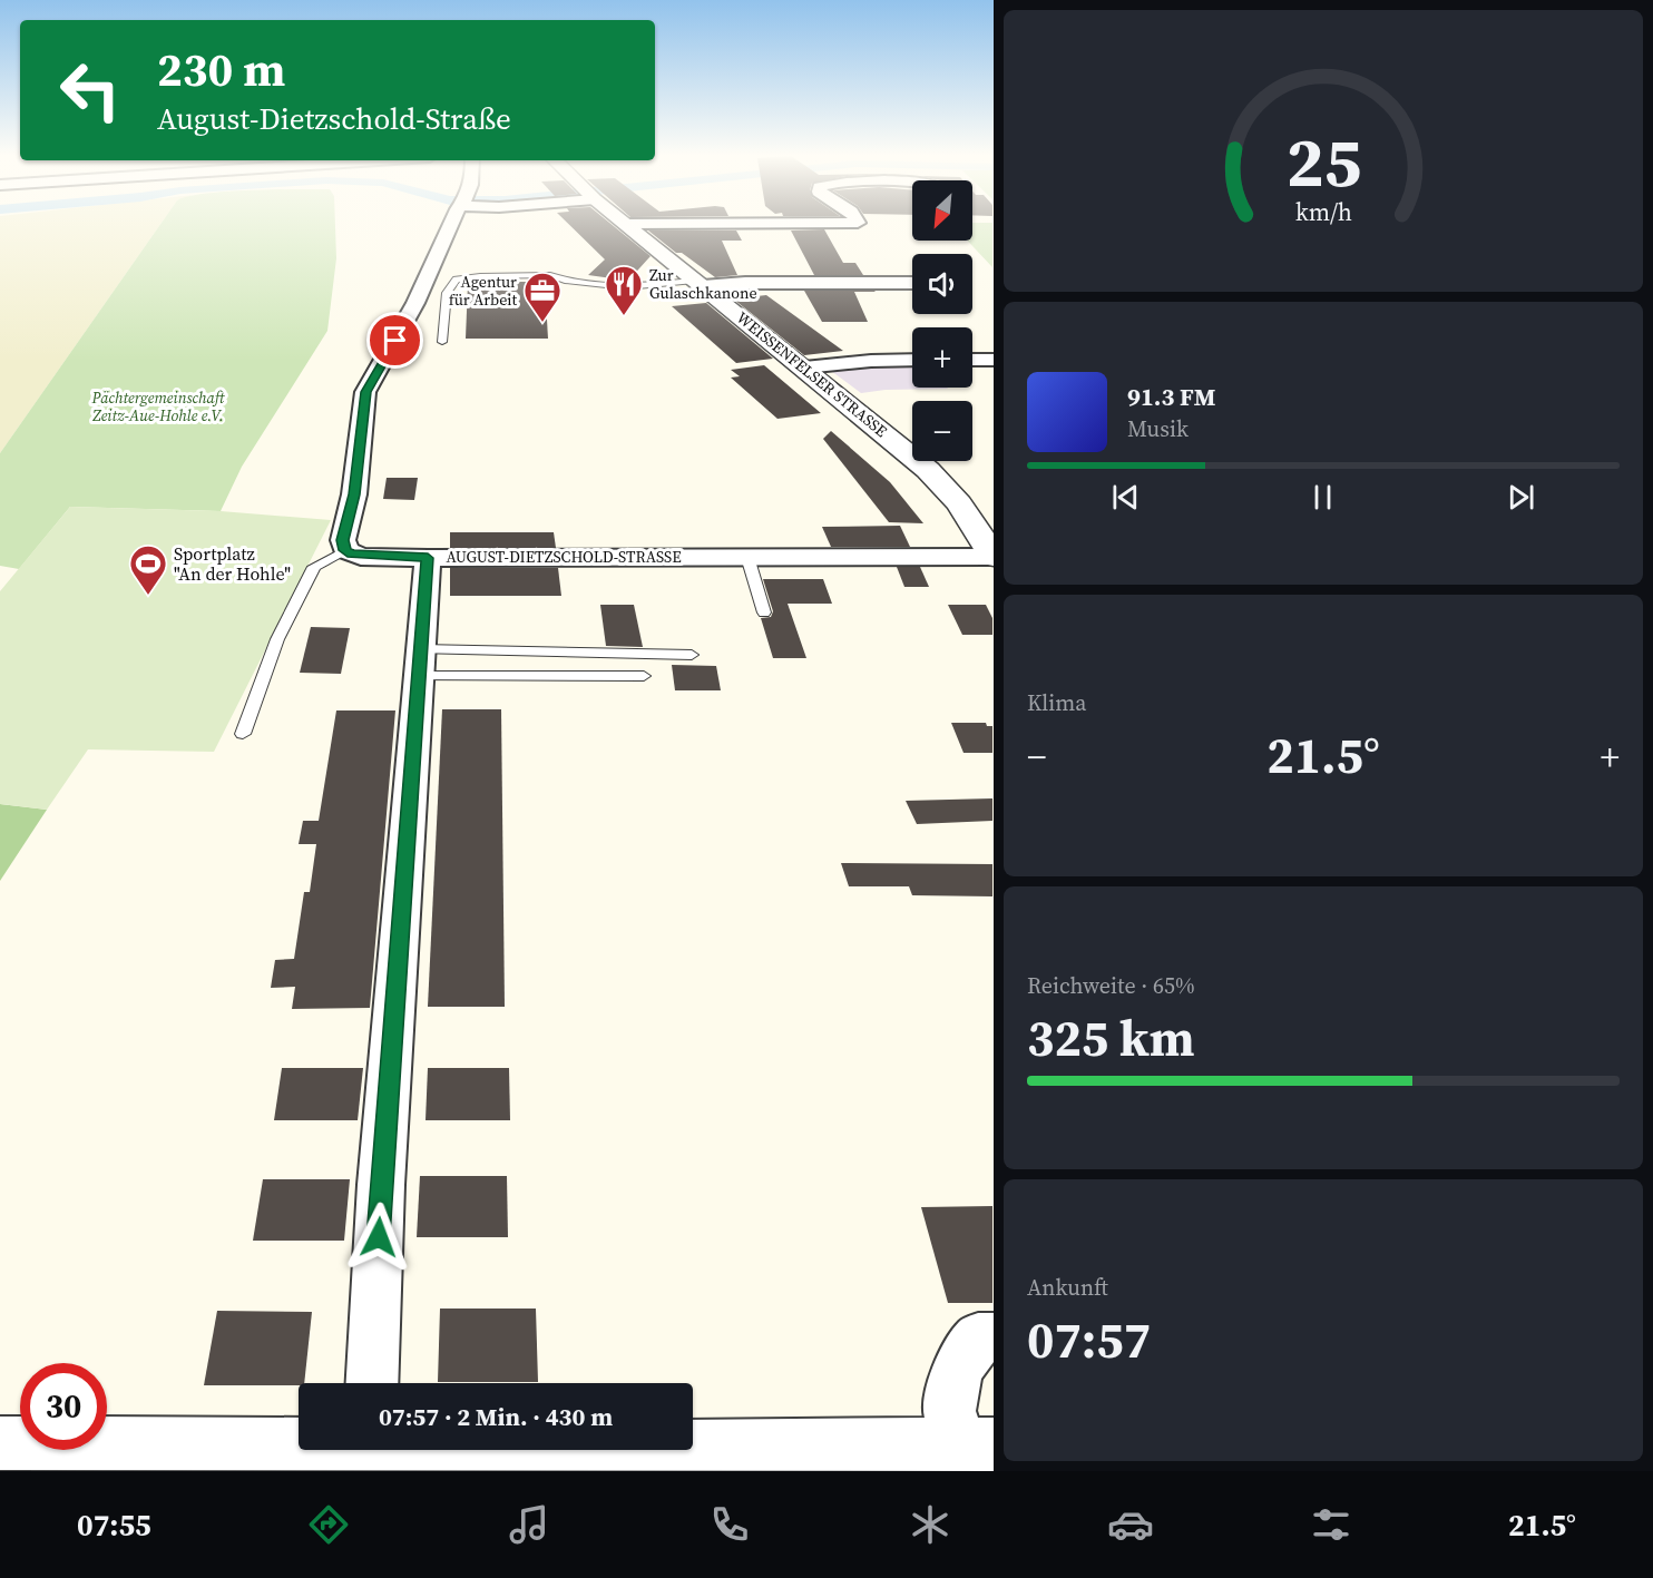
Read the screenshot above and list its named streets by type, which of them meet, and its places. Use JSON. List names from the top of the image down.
{
  "streets": {
    "street": ["WEISSENFELSER STRASSE", "AUGUST-DIETZSCHOLD-STRASSE"]
  },
  "crossings": [
    ["WEISSENFELSER STRASSE", "AUGUST-DIETZSCHOLD-STRASSE"]
  ],
  "parks": ["Pächtergemeinschaft Zeitz-Aue-Hohle e.V."],
  "places": {
    "restaurant": ["Zur Gulaschkanone"],
    "office": ["Agentur für Arbeit"],
    "sports": ["Sportplatz \"An der Hohle\""]
  },
  "north": "bottom left",
  "page": {
    "turn": ["230 m", "August-Dietzschold-Straße"],
    "map_buttons": ["+", "−"],
    "song": ["91.3 FM", "Musik"],
    "tile": [
      "Klima",
      ["Reichweite · 65%", "325 km"],
      ["Ankunft", "07:57"]
    ],
    "heat": ["−", "21.5°", "+"],
    "limit": "30",
    "trip": "07:57 · 2 Min. · 430 m",
    "tabs": ["07:55", "21.5°"],
    "gauge": ["25", "km/h"]
  }
}
